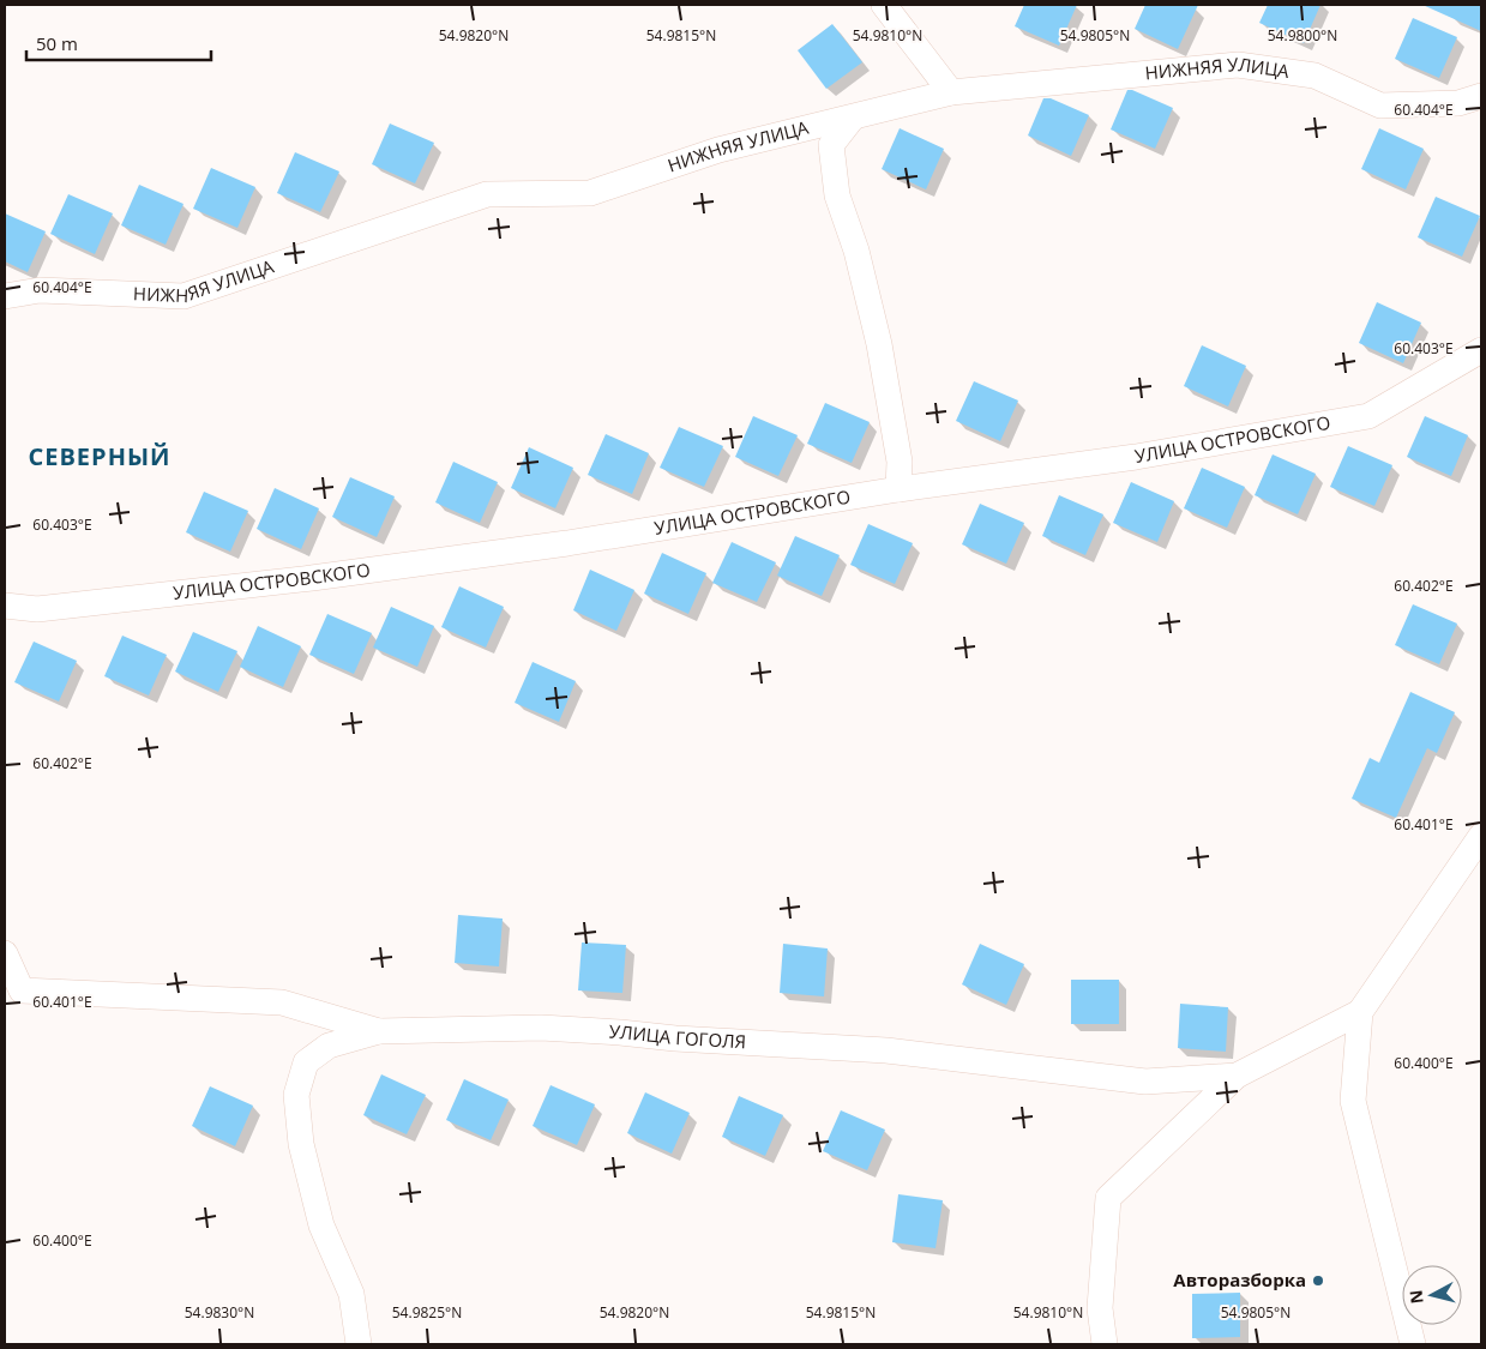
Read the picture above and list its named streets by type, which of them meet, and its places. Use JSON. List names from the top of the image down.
{
  "streets": {
    "street": ["НИЖНЯЯ УЛИЦА", "УЛИЦА ОСТРОВСКОГО", "УЛИЦА ГОГОЛЯ"]
  },
  "districts": ["СЕВЕРНЫЙ"],
  "places": ["Авторазборка"],
  "scale_bar": "50 m",
  "north": "left",
  "coordinates": [
    "54.9820°N",
    "54.9815°N",
    "54.9810°N",
    "54.9805°N",
    "54.9800°N",
    "60.404°E",
    "60.403°E",
    "60.402°E",
    "60.401°E",
    "60.400°E",
    "54.9830°N",
    "54.9825°N"
  ]
}
